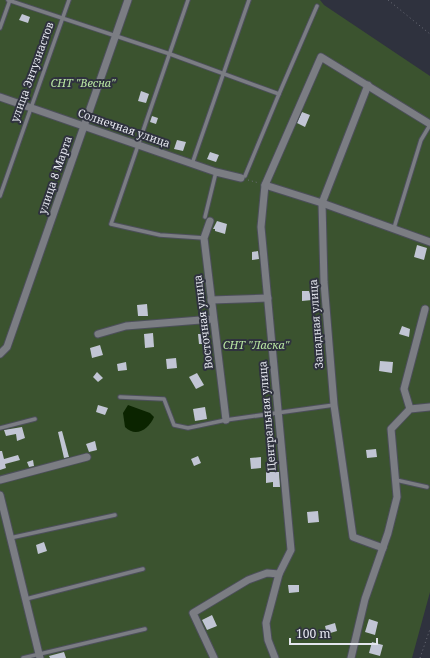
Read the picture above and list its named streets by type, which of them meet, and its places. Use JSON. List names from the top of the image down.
{
  "streets": {
    "street": [
      "Солнечная улица",
      "улица 8 Марта",
      "Восточная улица",
      "Западная улица",
      "Центральная улица"
    ],
    "lane": ["улица Энтузиастов"]
  },
  "crossings": [
    ["улица Энтузиастов", "Солнечная улица"],
    ["Солнечная улица", "улица 8 Марта"],
    ["Западная улица", "Центральная улица"]
  ],
  "parks": ["СНТ \"Весна\"", "СНТ \"Ласка\""],
  "scale_bar": "100 m"
}
